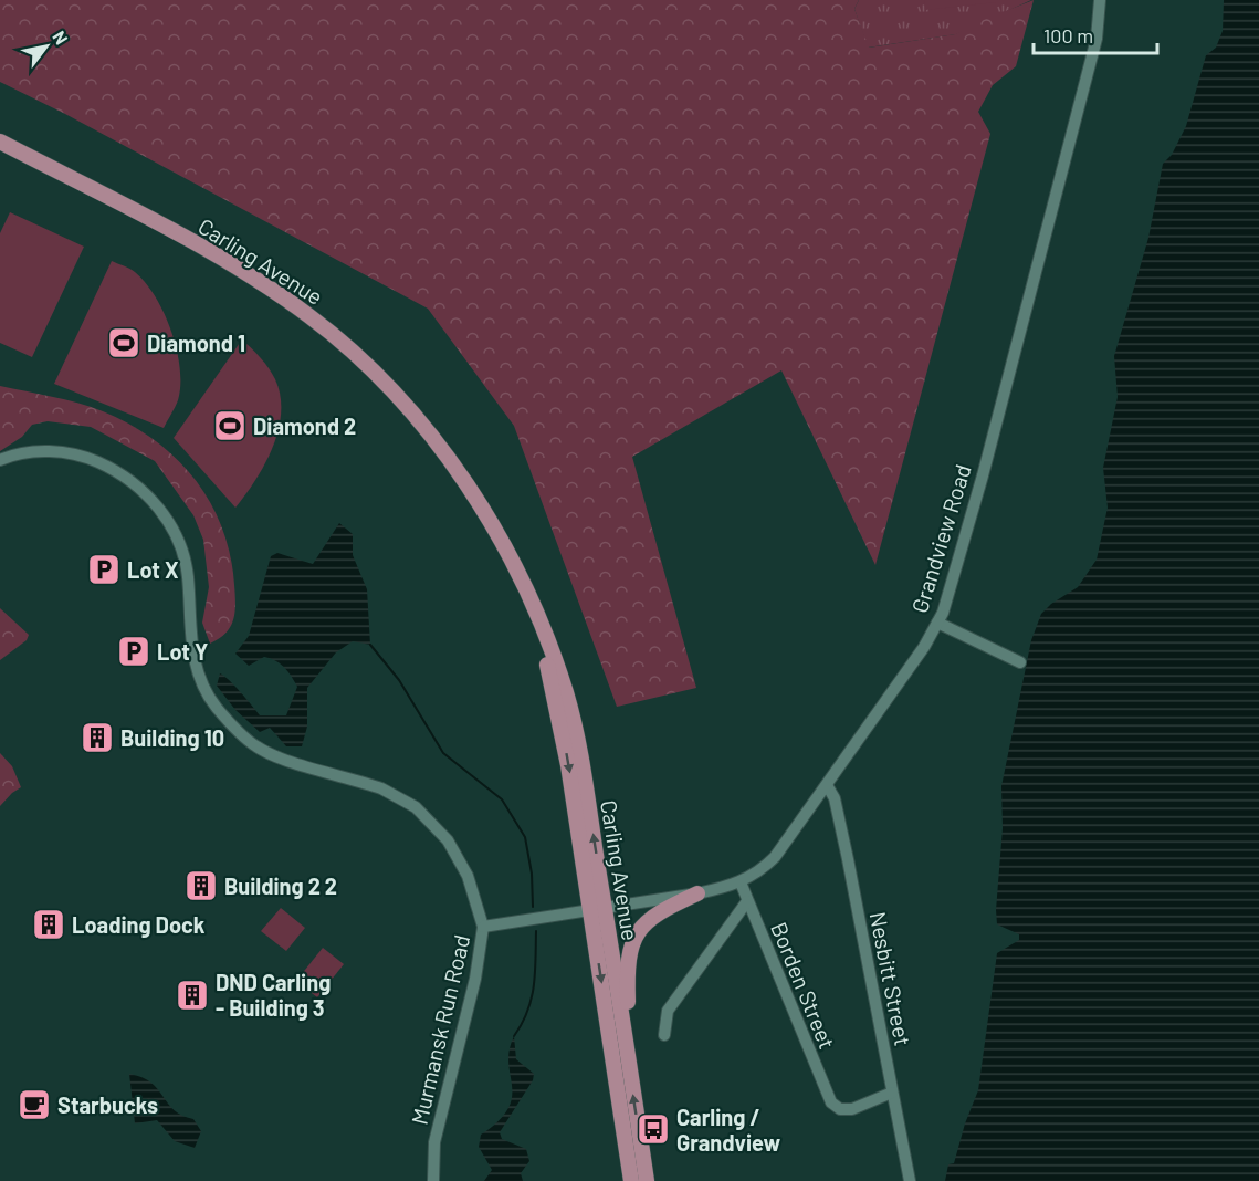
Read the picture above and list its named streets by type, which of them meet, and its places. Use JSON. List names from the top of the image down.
{
  "streets": {
    "main road": ["Carling Avenue"],
    "street": [
      "Grandview Road",
      "Nesbitt Street",
      "Borden Street",
      "Murmansk Run Road"
    ]
  },
  "crossings": [
    ["Carling Avenue", "Grandview Road"],
    ["Grandview Road", "Nesbitt Street"],
    ["Grandview Road", "Borden Street"],
    ["Grandview Road", "Murmansk Run Road"],
    ["Nesbitt Street", "Borden Street"]
  ],
  "places": {
    "sports": ["Diamond 1", "Diamond 2"],
    "parking": ["Lot X", "Lot Y"],
    "building": [
      "Building 10",
      "Building 2 2",
      "Loading Dock",
      "DND Carling - Building 3"
    ],
    "cafe": ["Starbucks"],
    "bus stop": ["Carling / Grandview"]
  },
  "scale_bar": "100 m",
  "north": "top right"
}
